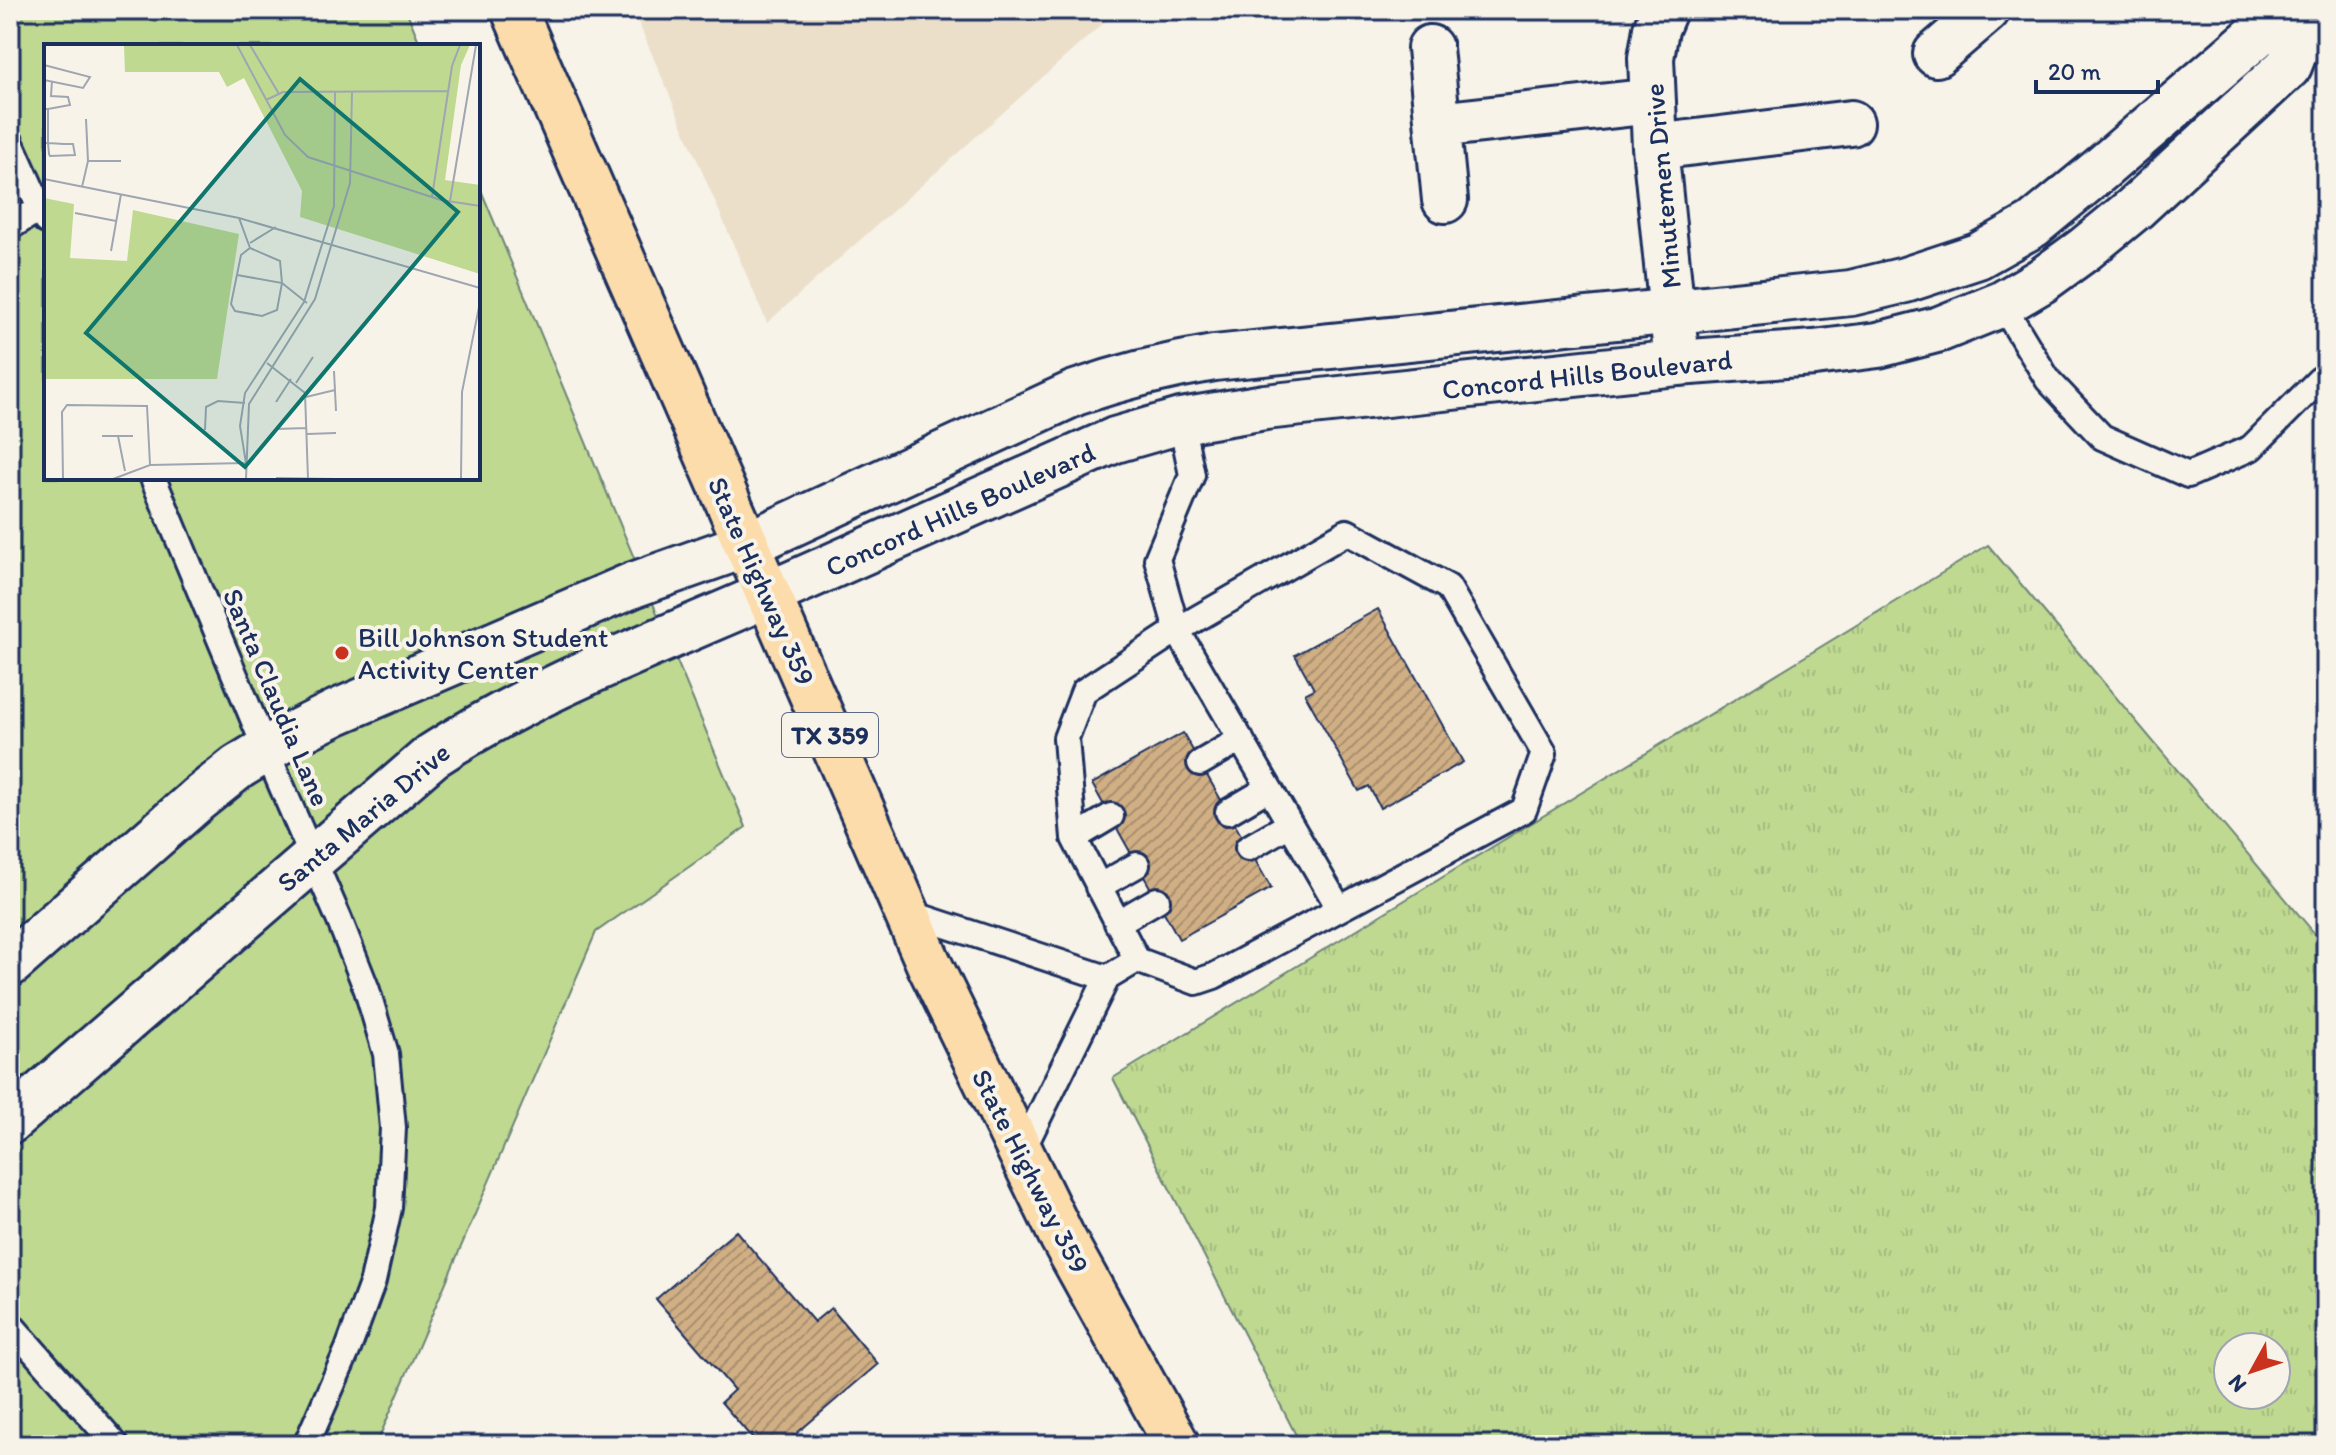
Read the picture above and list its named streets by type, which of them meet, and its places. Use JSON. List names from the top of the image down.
{
  "streets": {
    "main road": ["State Highway 359", "TX 359"],
    "street": ["Minutemen Drive", "Concord Hills Boulevard", "Santa Maria Drive"],
    "lane": ["Santa Claudia Lane"]
  },
  "crossings": [
    ["Minutemen Drive", "Concord Hills Boulevard"],
    ["Concord Hills Boulevard", "State Highway 359"],
    ["Concord Hills Boulevard", "Santa Maria Drive"],
    ["State Highway 359", "Santa Maria Drive"],
    ["Santa Claudia Lane", "Santa Maria Drive"]
  ],
  "places": ["Bill Johnson Student Activity Center"],
  "scale_bar": "20 m",
  "north": "bottom left"
}
